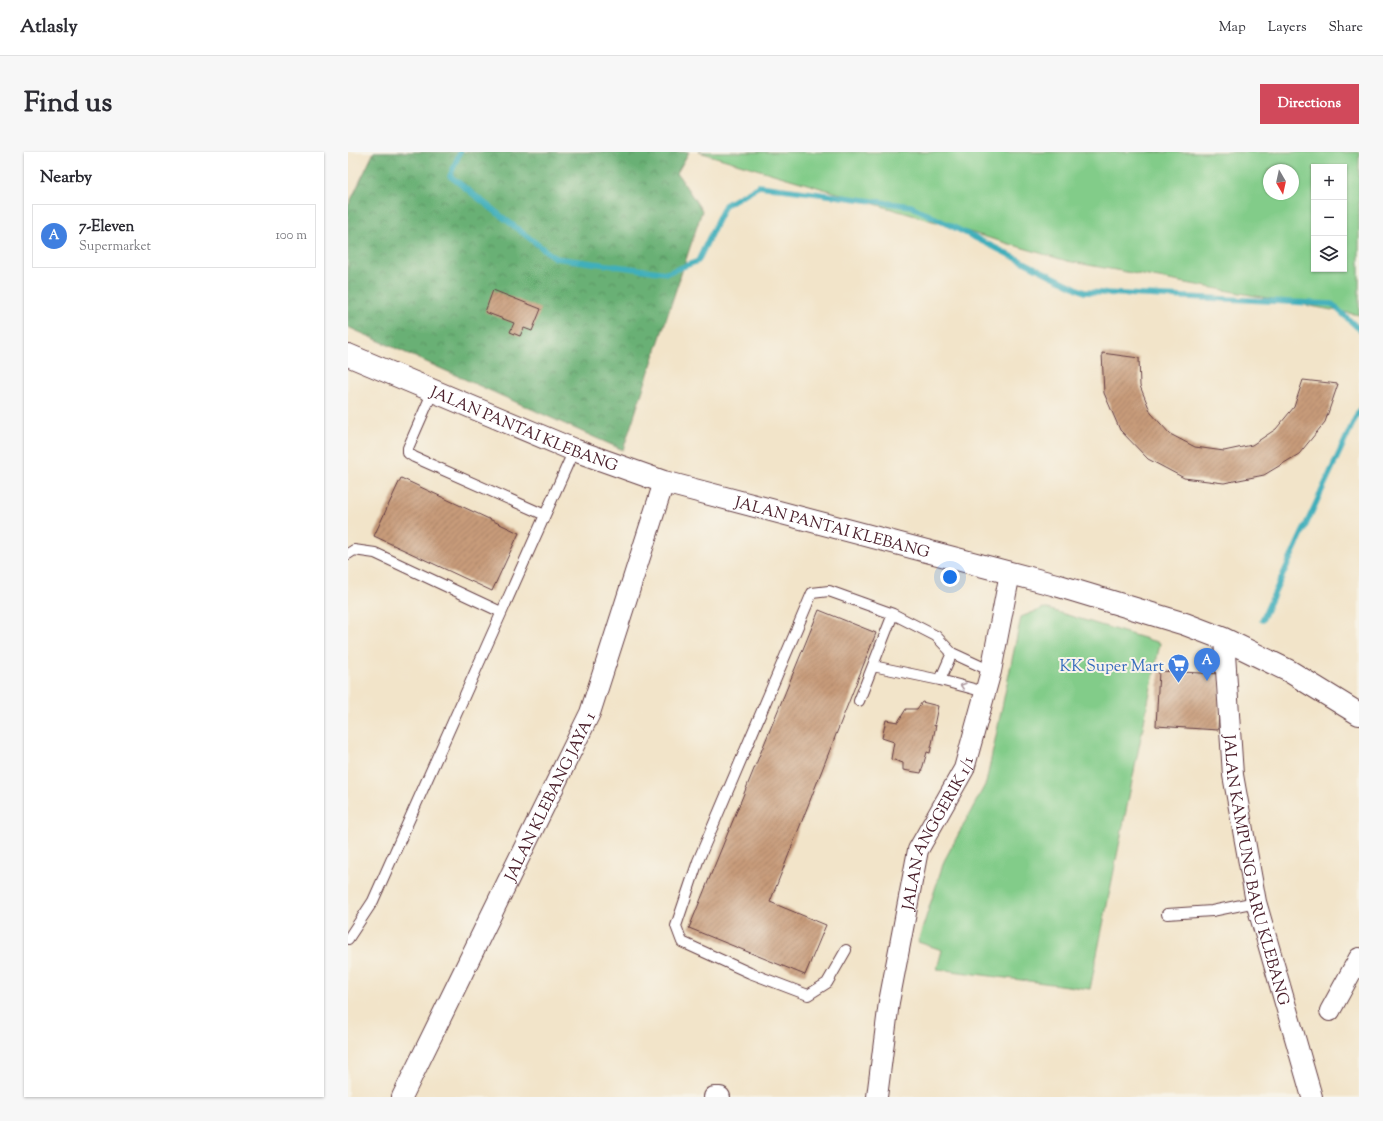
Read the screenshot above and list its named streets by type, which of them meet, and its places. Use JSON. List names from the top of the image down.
{
  "streets": {
    "highway": ["JALAN PANTAI KLEBANG"],
    "street": ["JALAN KLEBANG JAYA 1", "JALAN ANGGERIK 1/1", "JALAN KAMPUNG BARU KLEBANG"]
  },
  "crossings": [
    ["JALAN PANTAI KLEBANG", "JALAN KLEBANG JAYA 1"],
    ["JALAN PANTAI KLEBANG", "JALAN ANGGERIK 1/1"],
    ["JALAN PANTAI KLEBANG", "JALAN KAMPUNG BARU KLEBANG"]
  ],
  "places": {
    "supermarket": ["KK Super Mart"]
  },
  "north": "bottom",
  "page": {
    "header": "Atlasly",
    "nav": ["Map", "Layers", "Share"],
    "title": "Find us",
    "buttons": "Directions",
    "heading": "Nearby",
    "map_buttons": ["+", "−"],
    "list": [
      {
        "mark": "A",
        "name": "7-Eleven",
        "note": "Supermarket",
        "value": "100 m"
      }
    ],
    "pins": "A"
  }
}
